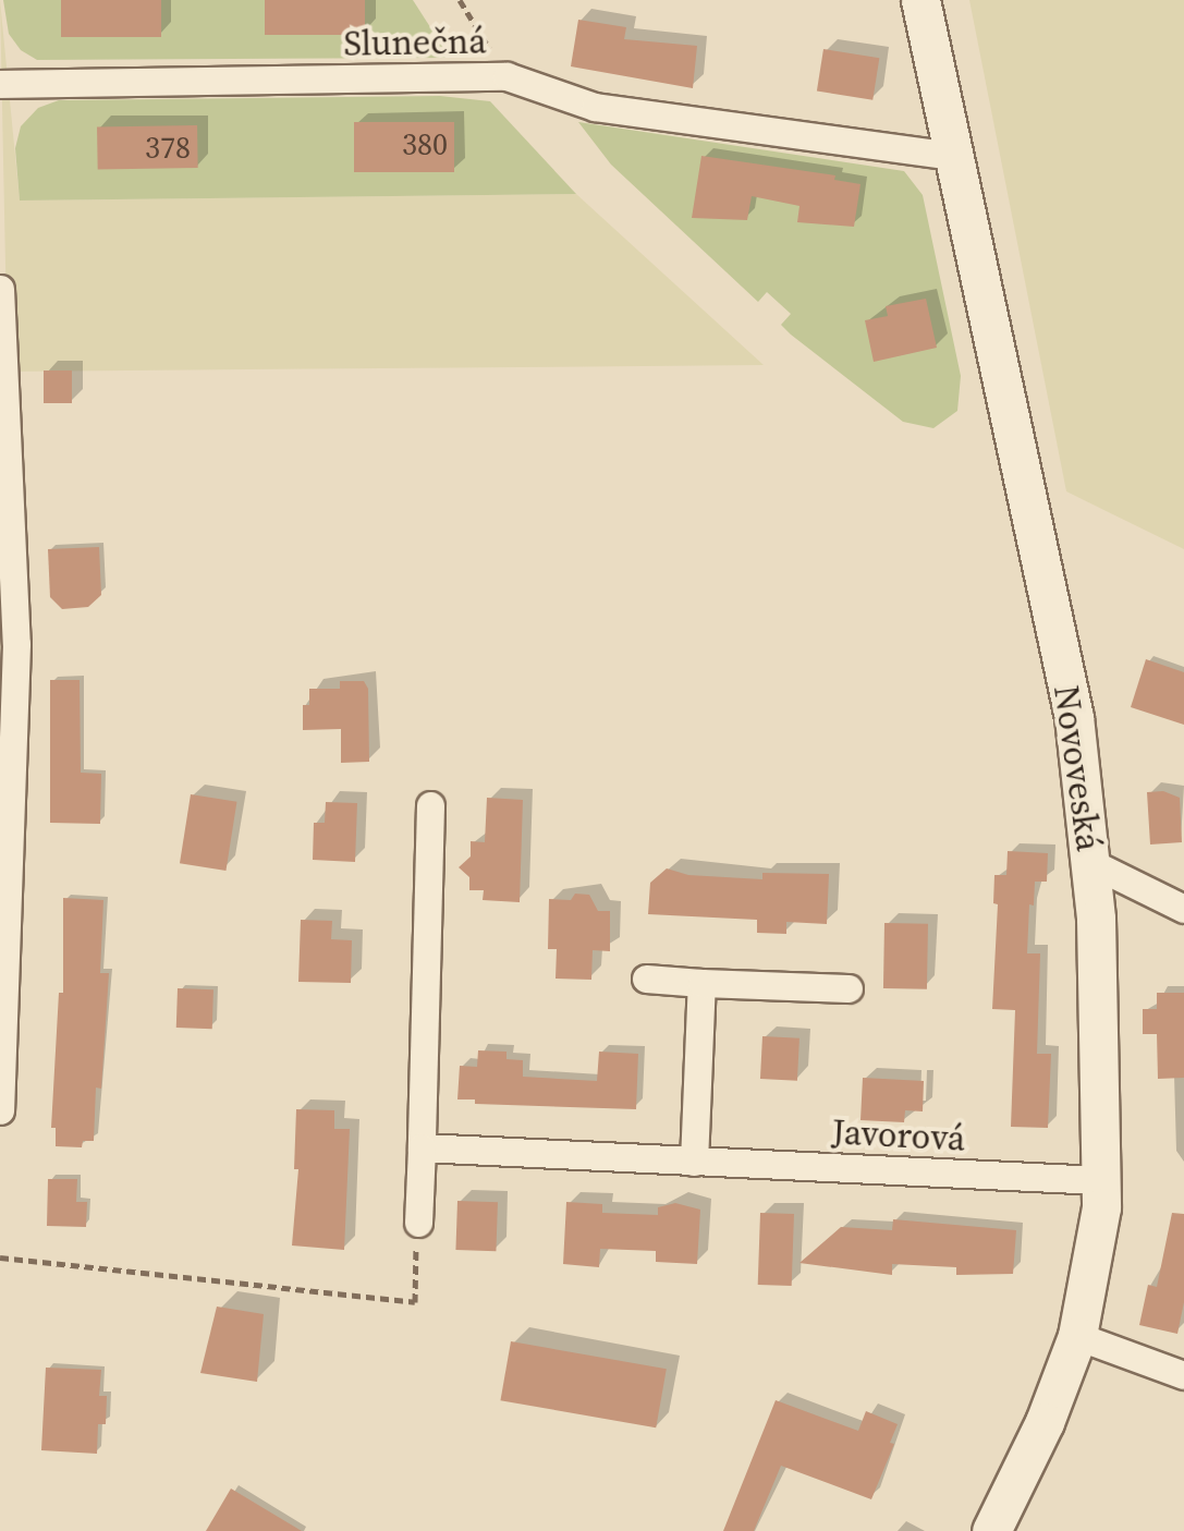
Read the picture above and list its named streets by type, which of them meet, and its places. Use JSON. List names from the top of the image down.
{
  "streets": {
    "street": ["Slunečná", "Novoveská", "Javorová"]
  },
  "crossings": [
    ["Slunečná", "Novoveská"],
    ["Novoveská", "Javorová"]
  ],
  "house_numbers": ["380", "378"]
}
